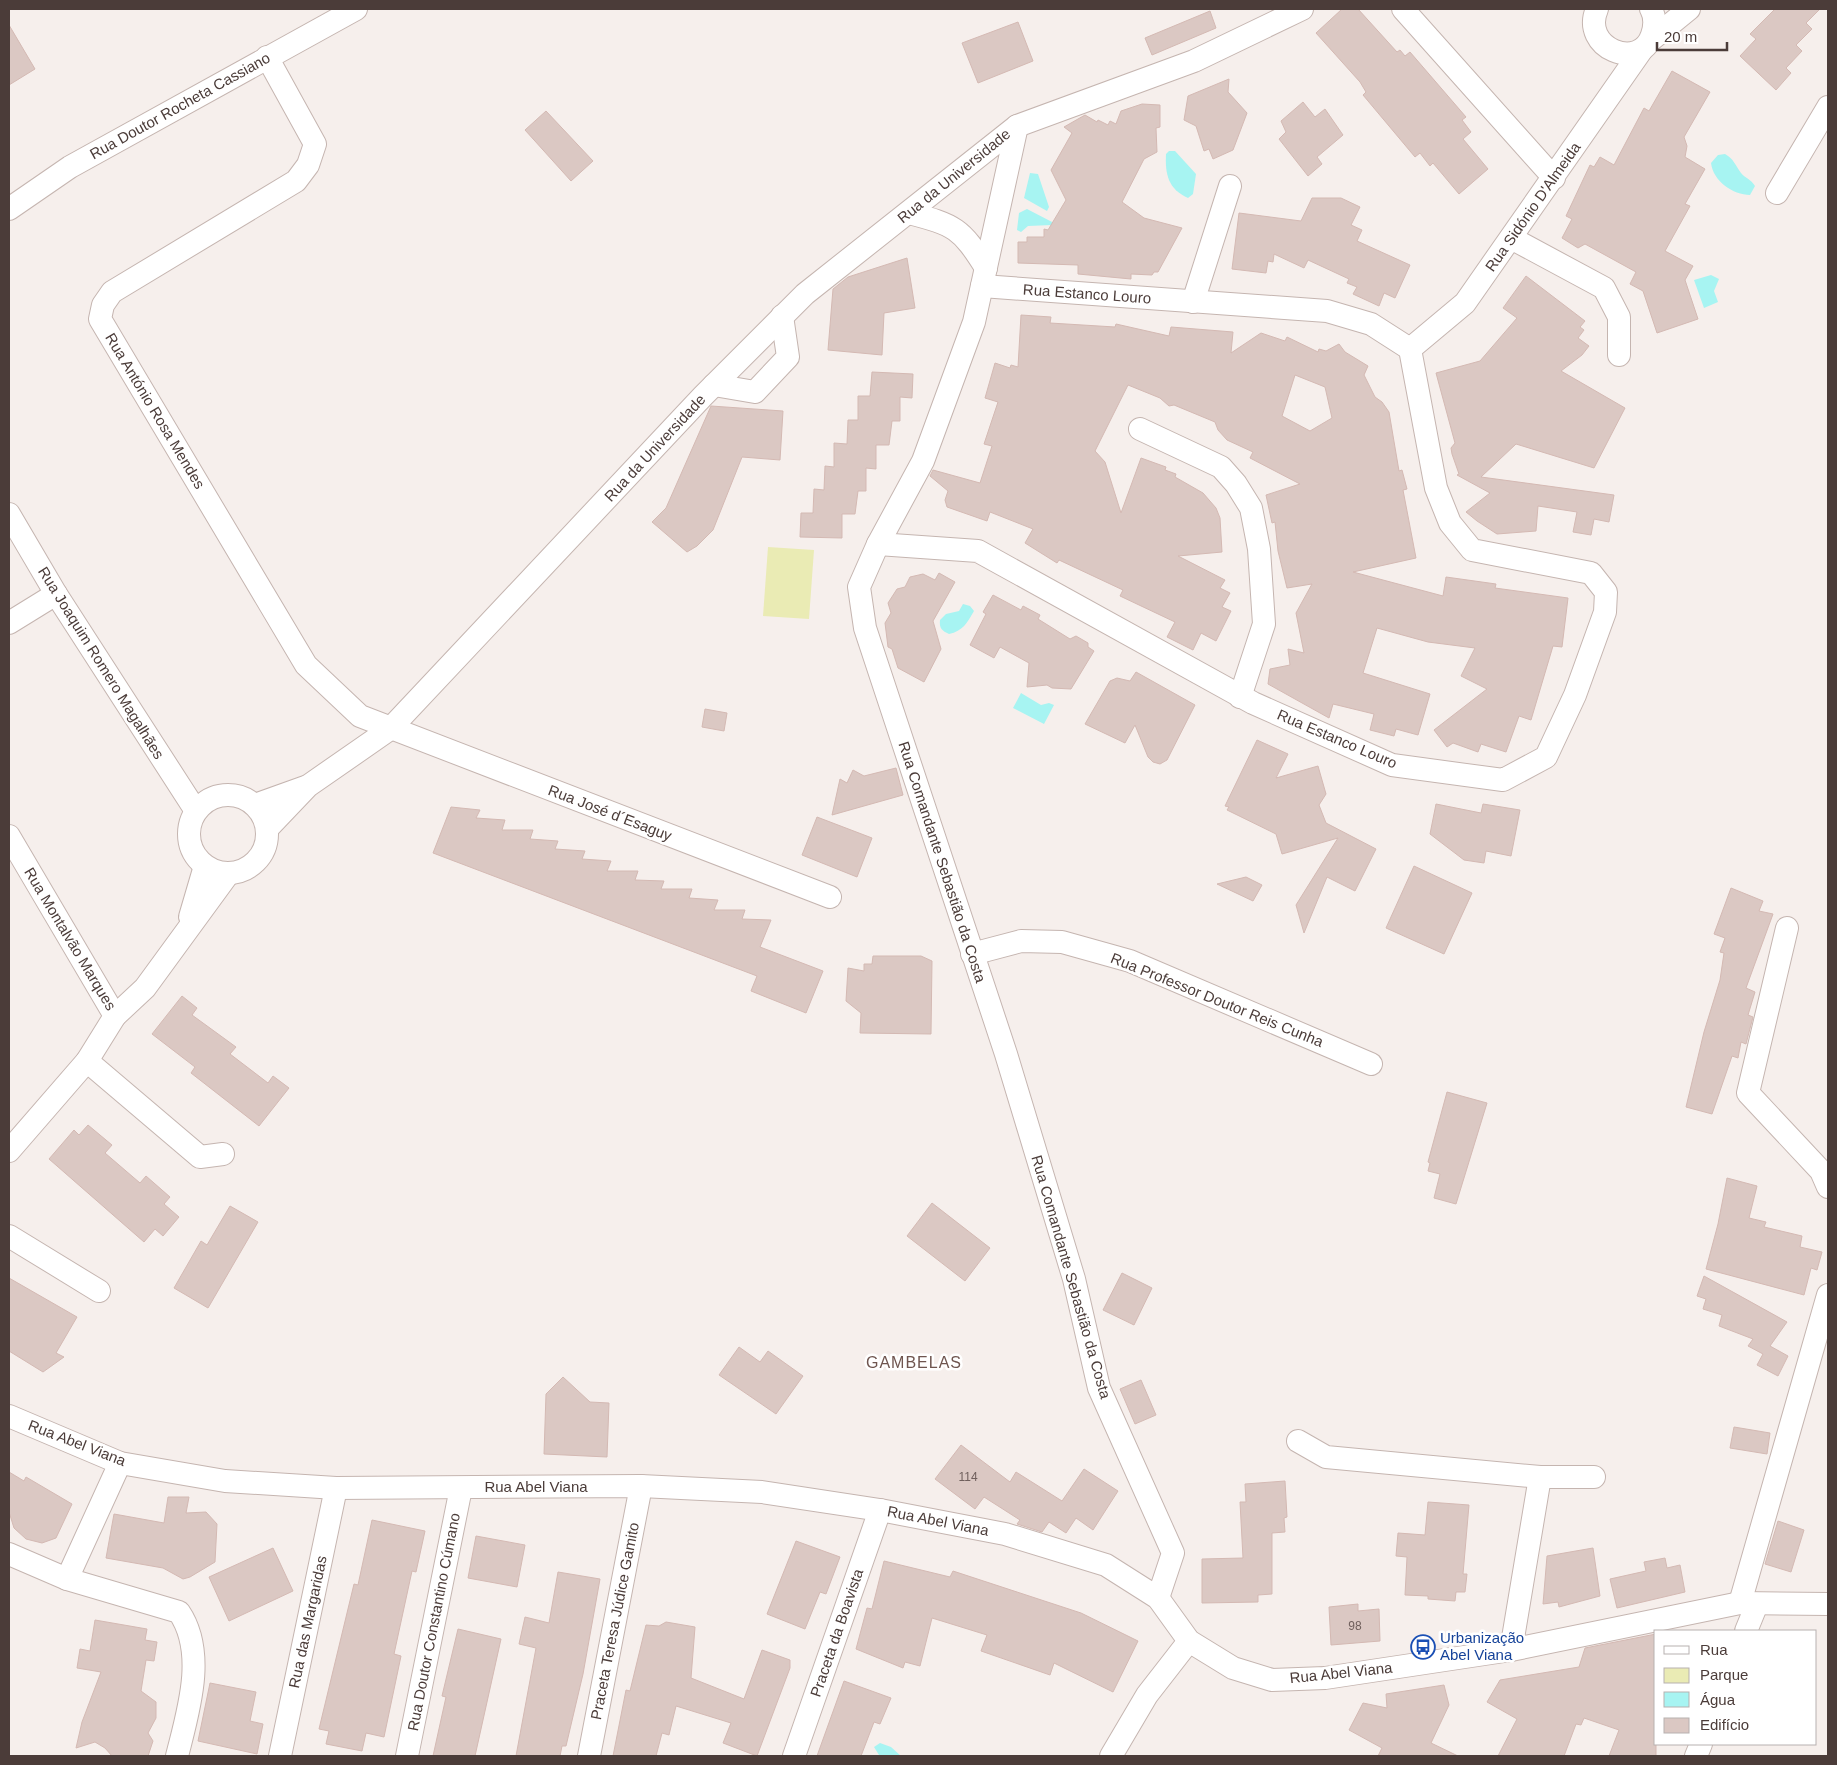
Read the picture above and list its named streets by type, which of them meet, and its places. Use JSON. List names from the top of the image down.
{
  "streets": {
    "street": [
      "Rua Doutor Rocheta Cassiano",
      "Rua da Universidade",
      "Rua Sidónio D'Almeida",
      "Rua Estanco Louro",
      "Rua António Rosa Mendes",
      "Rua Joaquim Romero Magalhães",
      "Rua José d´Esaguy",
      "Rua Comandante Sebastião da Costa",
      "Rua Montalvão Marques",
      "Rua Professor Doutor Reis Cunha",
      "Rua Abel Viana",
      "Praceta Teresa Júdice Gamito",
      "Rua das Margaridas",
      "Rua Doutor Constantino Cúmano",
      "Praceta da Boavista"
    ]
  },
  "crossings": [
    ["Rua Doutor Rocheta Cassiano", "Rua António Rosa Mendes"],
    ["Rua da Universidade", "Rua António Rosa Mendes"],
    ["Rua da Universidade", "Rua Joaquim Romero Magalhães"],
    ["Rua da Universidade", "Rua José d´Esaguy"],
    ["Rua da Universidade", "Rua Comandante Sebastião da Costa"],
    ["Rua Sidónio D'Almeida", "Rua Estanco Louro"],
    ["Rua Estanco Louro", "Rua Comandante Sebastião da Costa"],
    ["Rua António Rosa Mendes", "Rua José d´Esaguy"],
    ["Rua Comandante Sebastião da Costa", "Rua Professor Doutor Reis Cunha"],
    ["Rua Comandante Sebastião da Costa", "Rua Abel Viana"],
    ["Rua Abel Viana", "Praceta Teresa Júdice Gamito"],
    ["Rua Abel Viana", "Rua das Margaridas"],
    ["Rua Abel Viana", "Rua Doutor Constantino Cúmano"],
    ["Rua Abel Viana", "Praceta da Boavista"]
  ],
  "districts": ["GAMBELAS"],
  "places": {
    "bus stop": ["Urbanização Abel Viana"]
  },
  "house_numbers": ["114", "98"],
  "legend": [
    "Rua",
    "Parque",
    "Água",
    "Edifício"
  ],
  "scale_bar": "20 m"
}
